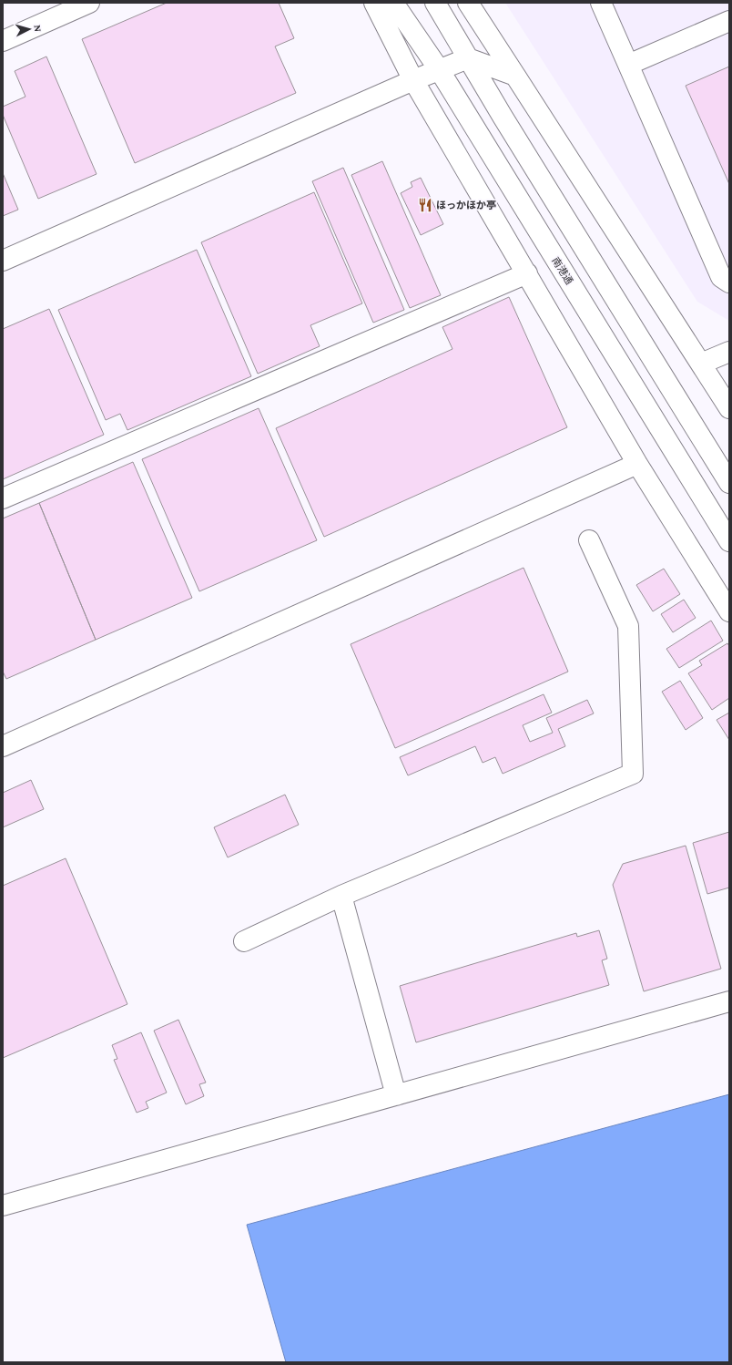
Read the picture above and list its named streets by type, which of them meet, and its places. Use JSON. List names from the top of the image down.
{
  "streets": {
    "street": ["南港通"]
  },
  "places": {
    "restaurant": ["ほっかほか亭"]
  },
  "north": "right"
}
